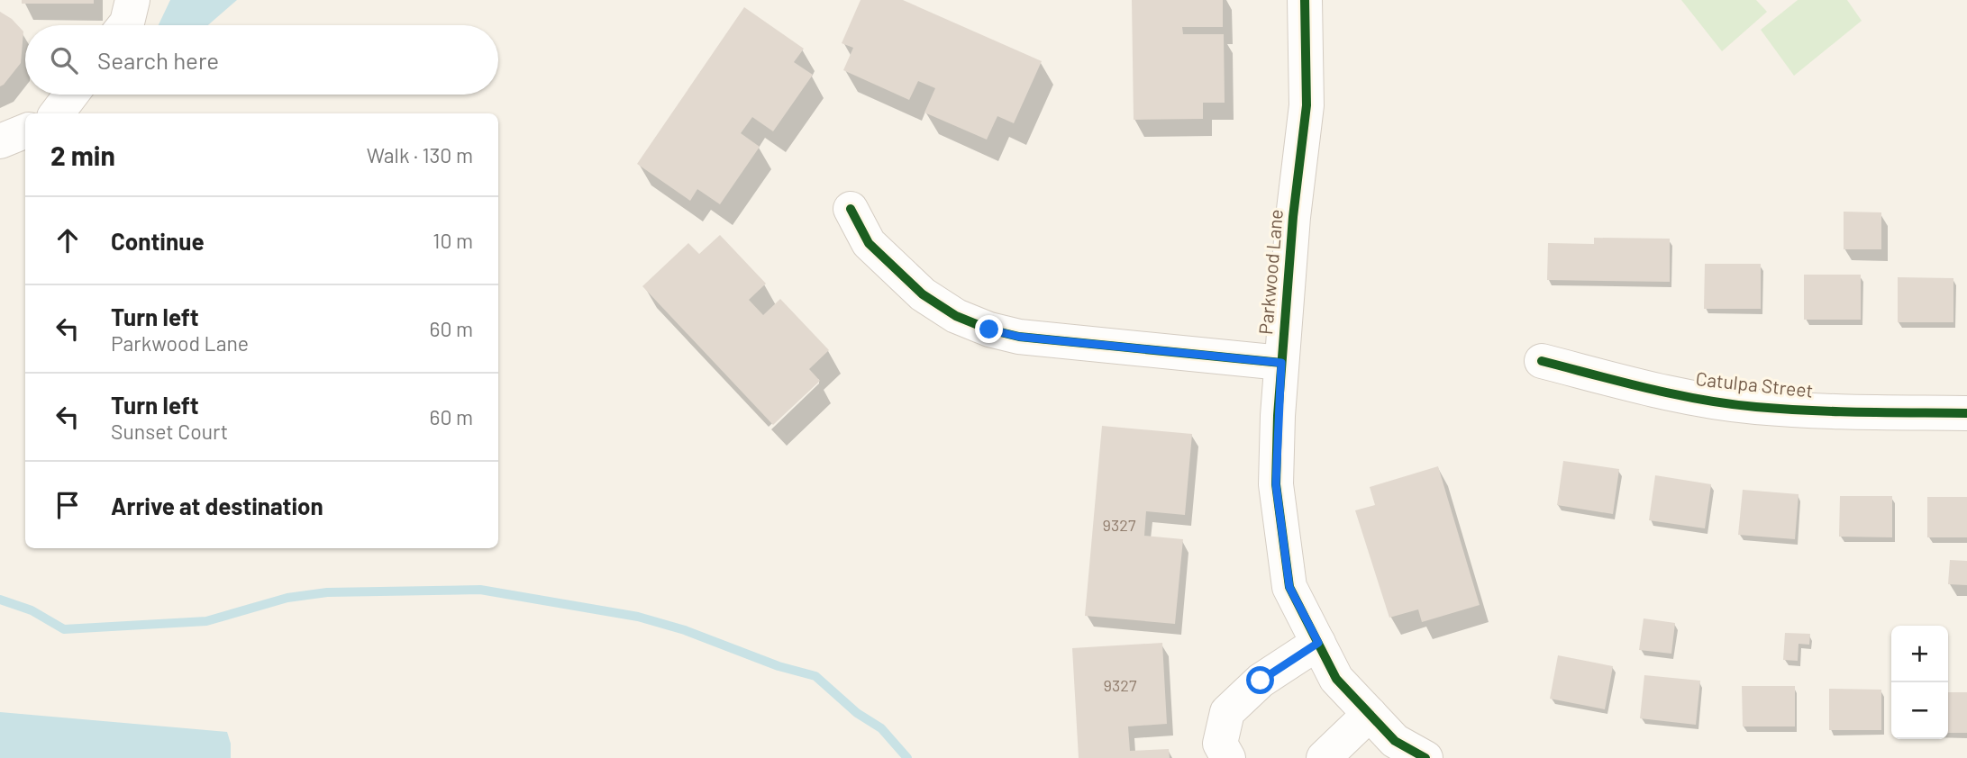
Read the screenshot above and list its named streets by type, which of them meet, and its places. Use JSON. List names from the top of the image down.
{
  "streets": {
    "street": ["Parkwood Lane", "Catulpa Street"]
  },
  "house_numbers": ["9327", "9327"],
  "page": {
    "search": "Search here",
    "heading": ["2 min", "Walk · 130 m"],
    "list": [
      ["Continue", "10 m"],
      ["Turn left", "Parkwood Lane", "60 m"],
      ["Turn left", "Sunset Court", "60 m"],
      "Arrive at destination"
    ],
    "map_buttons": ["+", "−"]
  }
}
